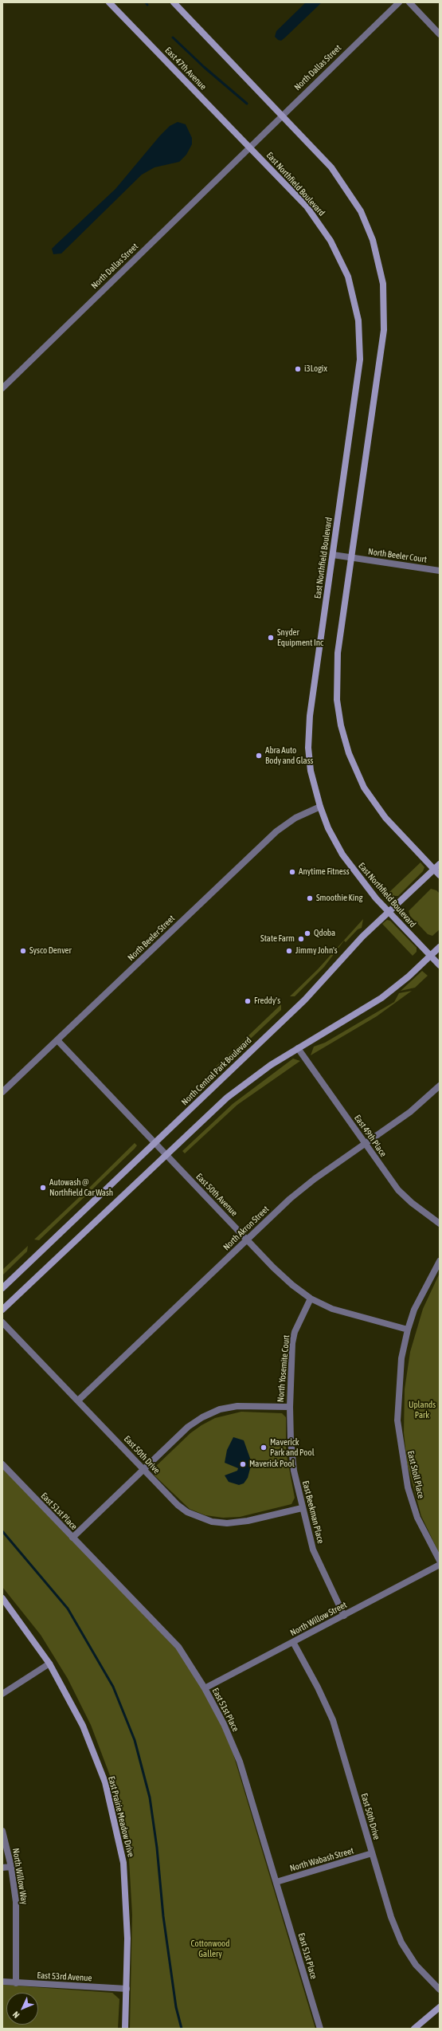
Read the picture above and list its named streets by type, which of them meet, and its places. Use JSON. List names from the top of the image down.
{
  "streets": {
    "main road": [
      "East 47th Avenue",
      "East Northfield Boulevard",
      "North Central Park Boulevard",
      "East Prairie Meadow Drive"
    ],
    "street": [
      "North Dallas Street",
      "North Beeler Court",
      "North Beeler Street",
      "East 49th Place",
      "East 50th Avenue",
      "North Akron Street",
      "North Yosemite Court",
      "East 50th Drive",
      "East Stoll Place",
      "East 51st Place",
      "East Beekman Place",
      "North Willow Street",
      "North Wabash Street",
      "North Willow Way",
      "East 53rd Avenue"
    ]
  },
  "crossings": [
    ["North Dallas Street", "East 47th Avenue"],
    ["North Dallas Street", "East Northfield Boulevard"],
    ["East 47th Avenue", "East Northfield Boulevard"],
    ["East Northfield Boulevard", "North Beeler Court"],
    ["East Northfield Boulevard", "North Beeler Street"],
    ["East Northfield Boulevard", "North Central Park Boulevard"],
    ["North Beeler Street", "East 50th Avenue"],
    ["North Central Park Boulevard", "East 50th Avenue"],
    ["East 49th Place", "North Akron Street"],
    ["East 50th Avenue", "North Akron Street"],
    ["East 50th Avenue", "North Yosemite Court"],
    ["East 50th Avenue", "East Stoll Place"],
    ["North Akron Street", "East 50th Drive"],
    ["North Yosemite Court", "East 50th Drive"],
    ["North Yosemite Court", "East 51st Place"],
    ["North Yosemite Court", "East Beekman Place"],
    ["East 50th Drive", "East Beekman Place"],
    ["East 50th Drive", "North Willow Street"],
    ["East 50th Drive", "North Wabash Street"],
    ["East 51st Place", "North Willow Street"],
    ["East 51st Place", "North Wabash Street"],
    ["East Beekman Place", "North Willow Street"],
    ["East Prairie Meadow Drive", "East 53rd Avenue"],
    ["North Willow Way", "East 53rd Avenue"]
  ],
  "parks": ["Uplands Park", "Cottonwood Gallery"],
  "places": [
    "i3Logix",
    "Snyder Equipment Inc",
    "Abra Auto Body and Glass",
    "Anytime Fitness",
    "Smoothie King",
    "Qdoba",
    "State Farm",
    "Sysco Denver",
    "Jimmy John's",
    "Freddy's",
    "Autowash @ Northfield Car Wash",
    "Maverick Park and Pool",
    "Maverick Pool"
  ],
  "north": "bottom left"
}
